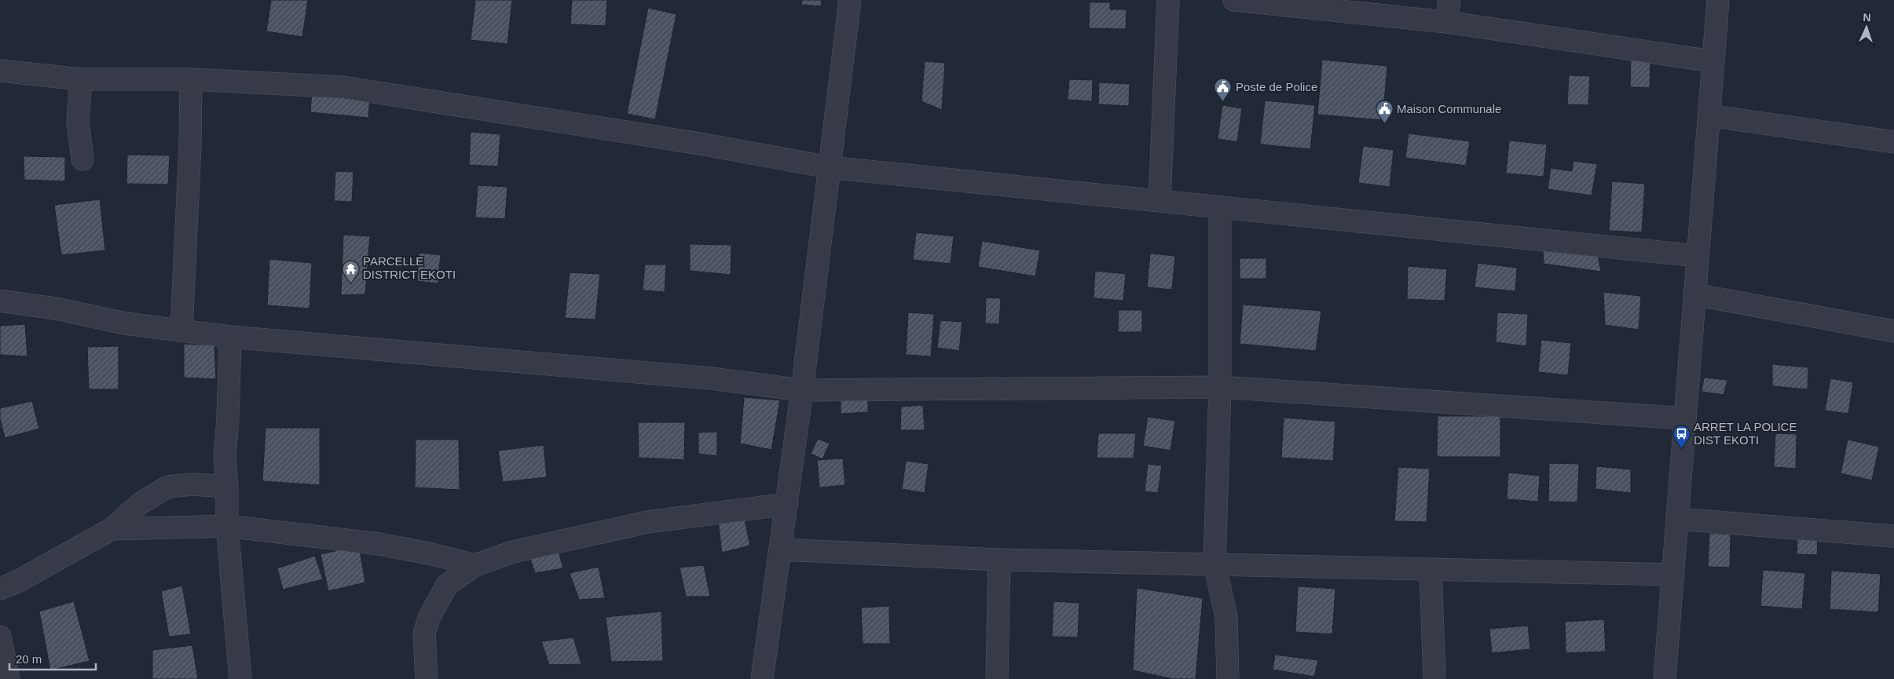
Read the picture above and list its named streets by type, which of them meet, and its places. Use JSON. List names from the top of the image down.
{
  "places": {
    "public building": ["Poste de Police", "Maison Communale"],
    "temple": ["PARCELLE DISTRICT EKOTI"],
    "bus stop": ["ARRET LA POLICE DIST EKOTI"]
  },
  "scale_bar": "20 m",
  "north": "top"
}
